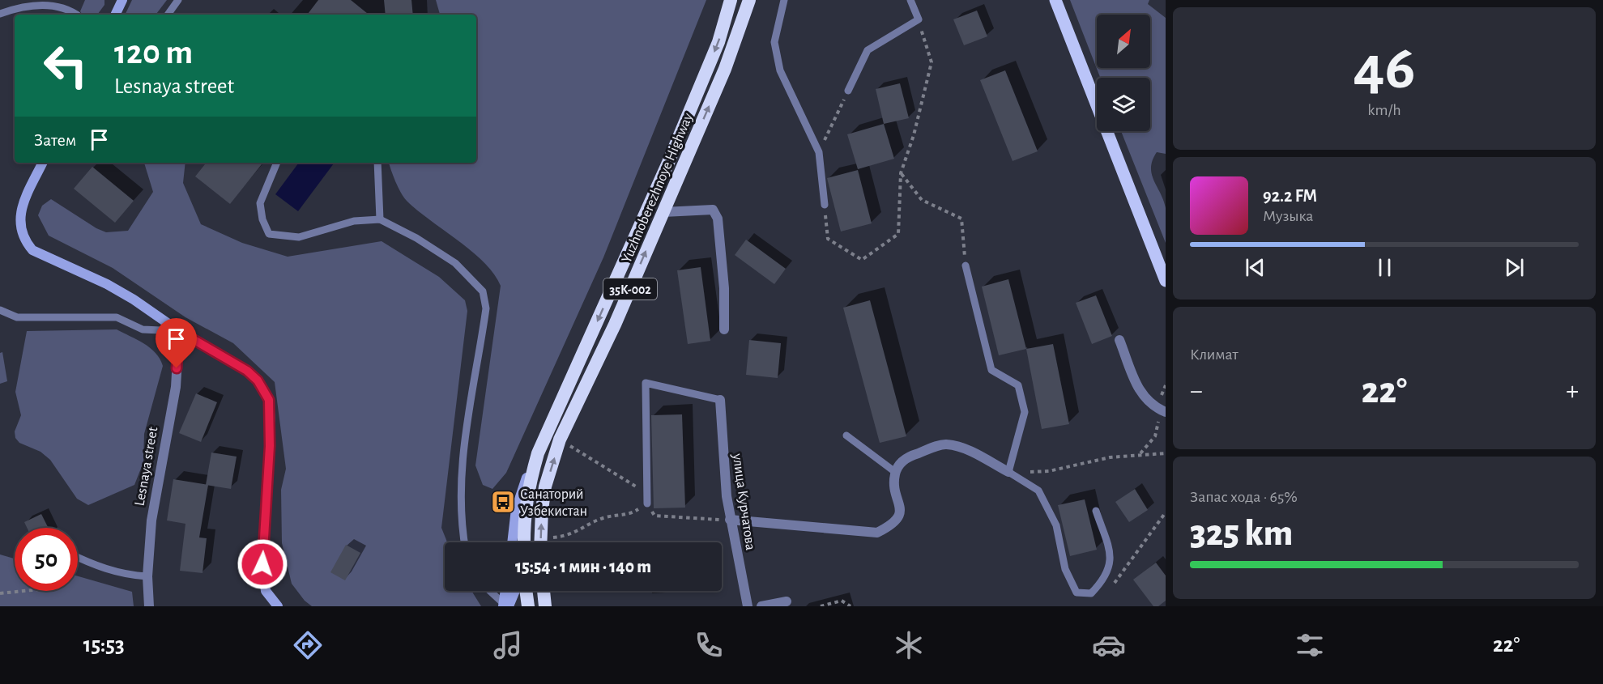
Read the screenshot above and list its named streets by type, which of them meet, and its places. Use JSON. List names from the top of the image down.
{
  "streets": {
    "highway": ["Yuzhnoberezhnoye Highway", "35К-002"],
    "street": ["Lesnaya street", "улица Курчатова"]
  },
  "places": {
    "bus stop": ["Санаторий Узбекистан"]
  },
  "north": "top right",
  "page": {
    "tile": [
      ["46", "km/h"],
      "Климат",
      ["Запас хода · 65%", "325 km"]
    ],
    "turn": ["120 m", "Lesnaya street"],
    "then": "Затем",
    "song": ["92.2 FM", "Музыка"],
    "heat": ["−", "22°", "+"],
    "limit": "50",
    "trip": "15:54 · 1 мин · 140 m",
    "tabs": ["15:53", "22°"]
  }
}
